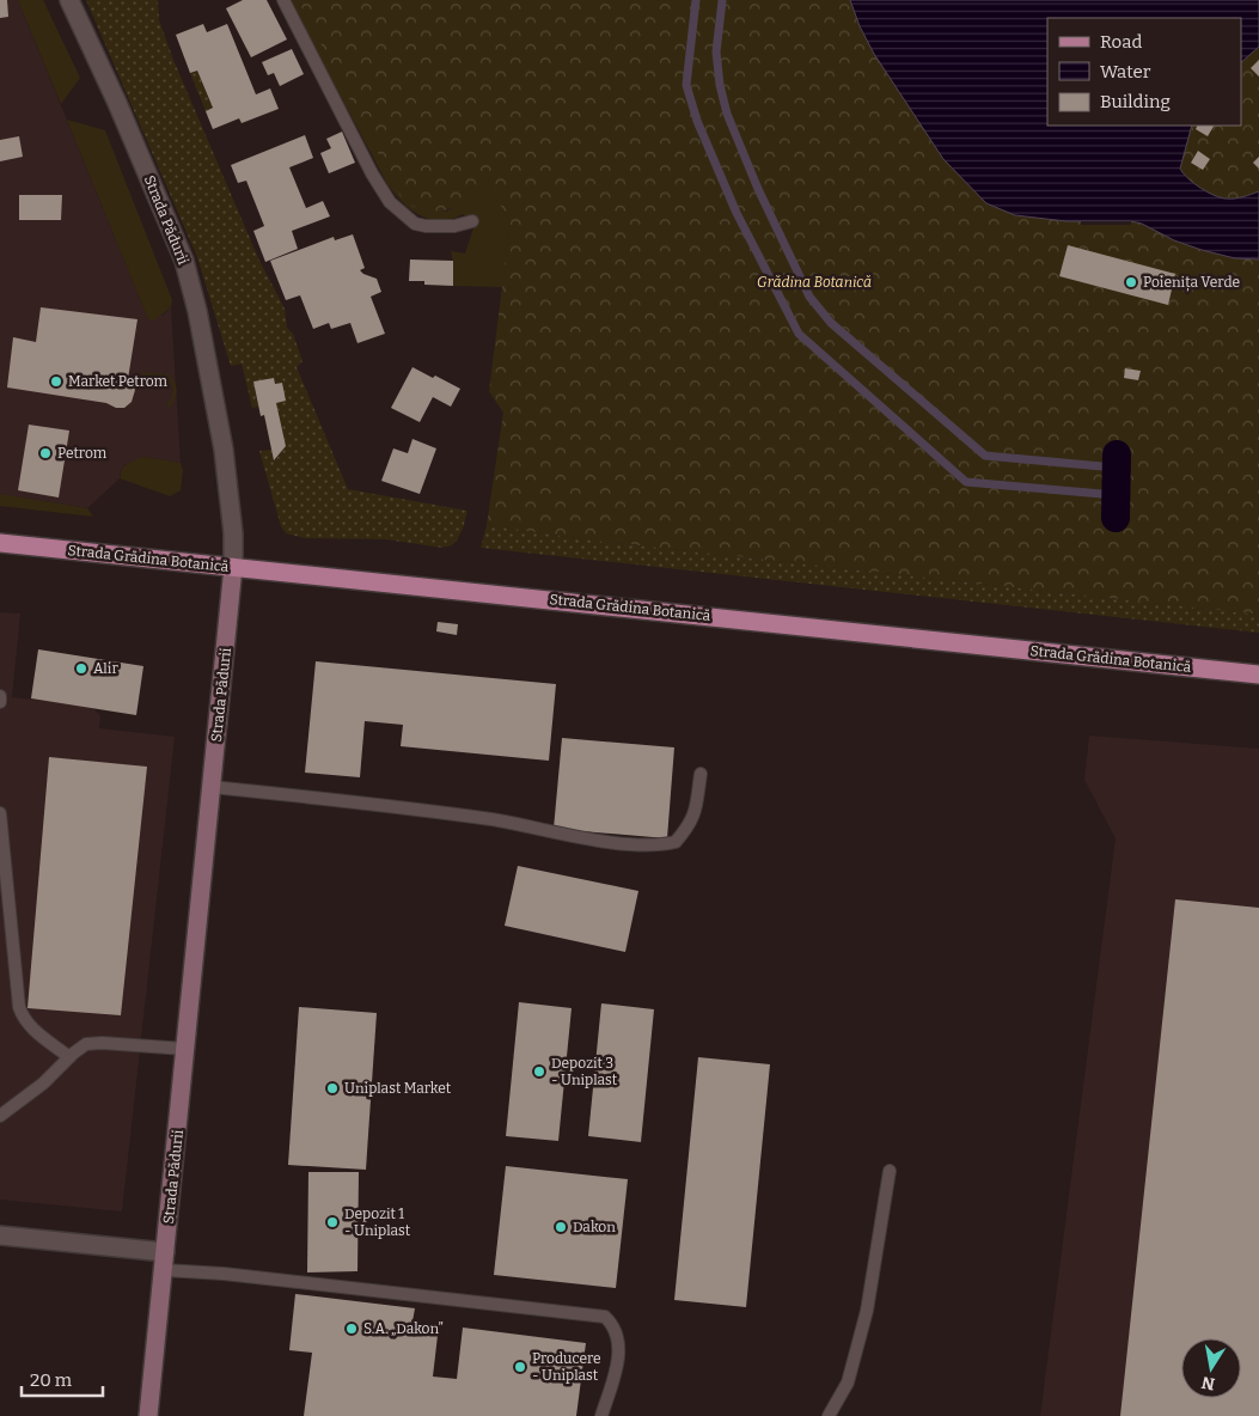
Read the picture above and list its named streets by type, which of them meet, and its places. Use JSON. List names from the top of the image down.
{
  "streets": {
    "main road": ["Strada Pădurii", "Strada Grădina Botanică"]
  },
  "crossings": [
    ["Strada Pădurii", "Strada Grădina Botanică"]
  ],
  "parks": ["Grădina Botanică"],
  "places": [
    "Poienița Verde",
    "Market Petrom",
    "Petrom",
    "Alir",
    "Depozit 3 - Uniplast",
    "Uniplast Market",
    "Depozit 1 - Uniplast",
    "Dakon",
    "S.A. „Dakon”",
    "Producere - Uniplast"
  ],
  "legend": ["Road", "Water", "Building"],
  "scale_bar": "20 m",
  "north": "bottom"
}
